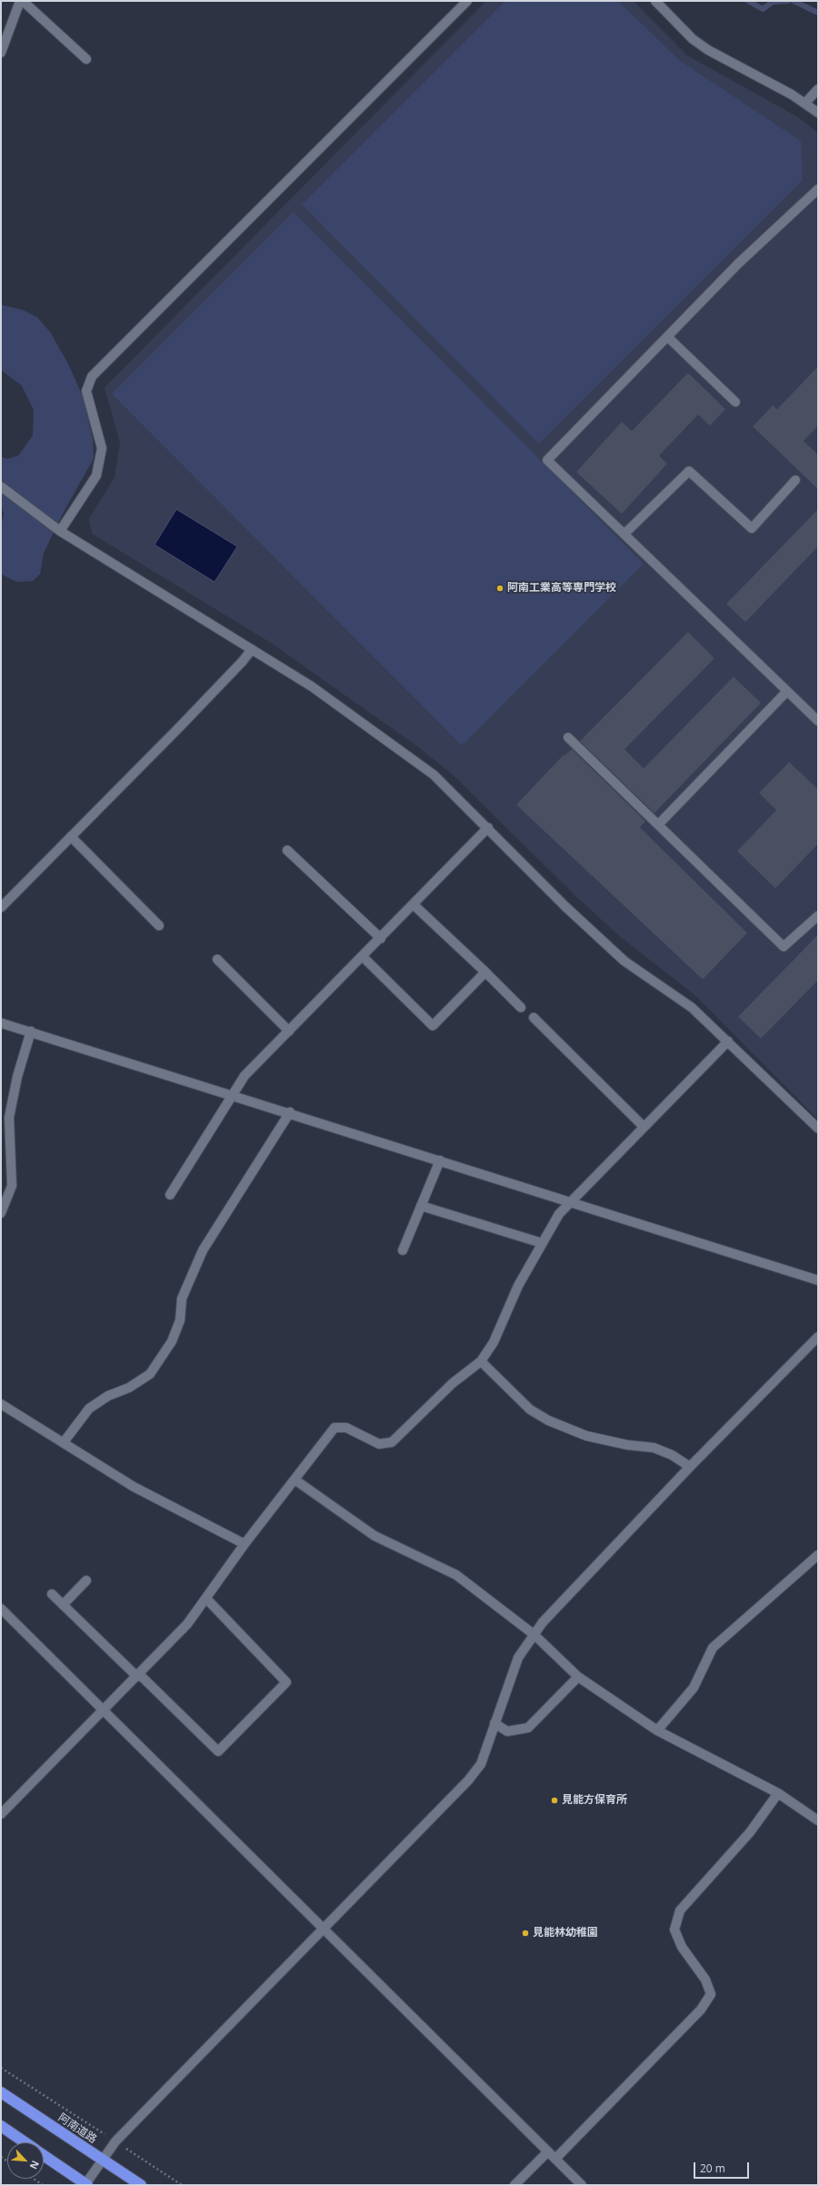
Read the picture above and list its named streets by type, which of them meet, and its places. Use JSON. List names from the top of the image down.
{
  "streets": {
    "highway": ["阿南道路"]
  },
  "places": ["阿南工業高等専門学校", "見能方保育所", "見能林幼稚園"],
  "scale_bar": "20 m",
  "north": "bottom right"
}
